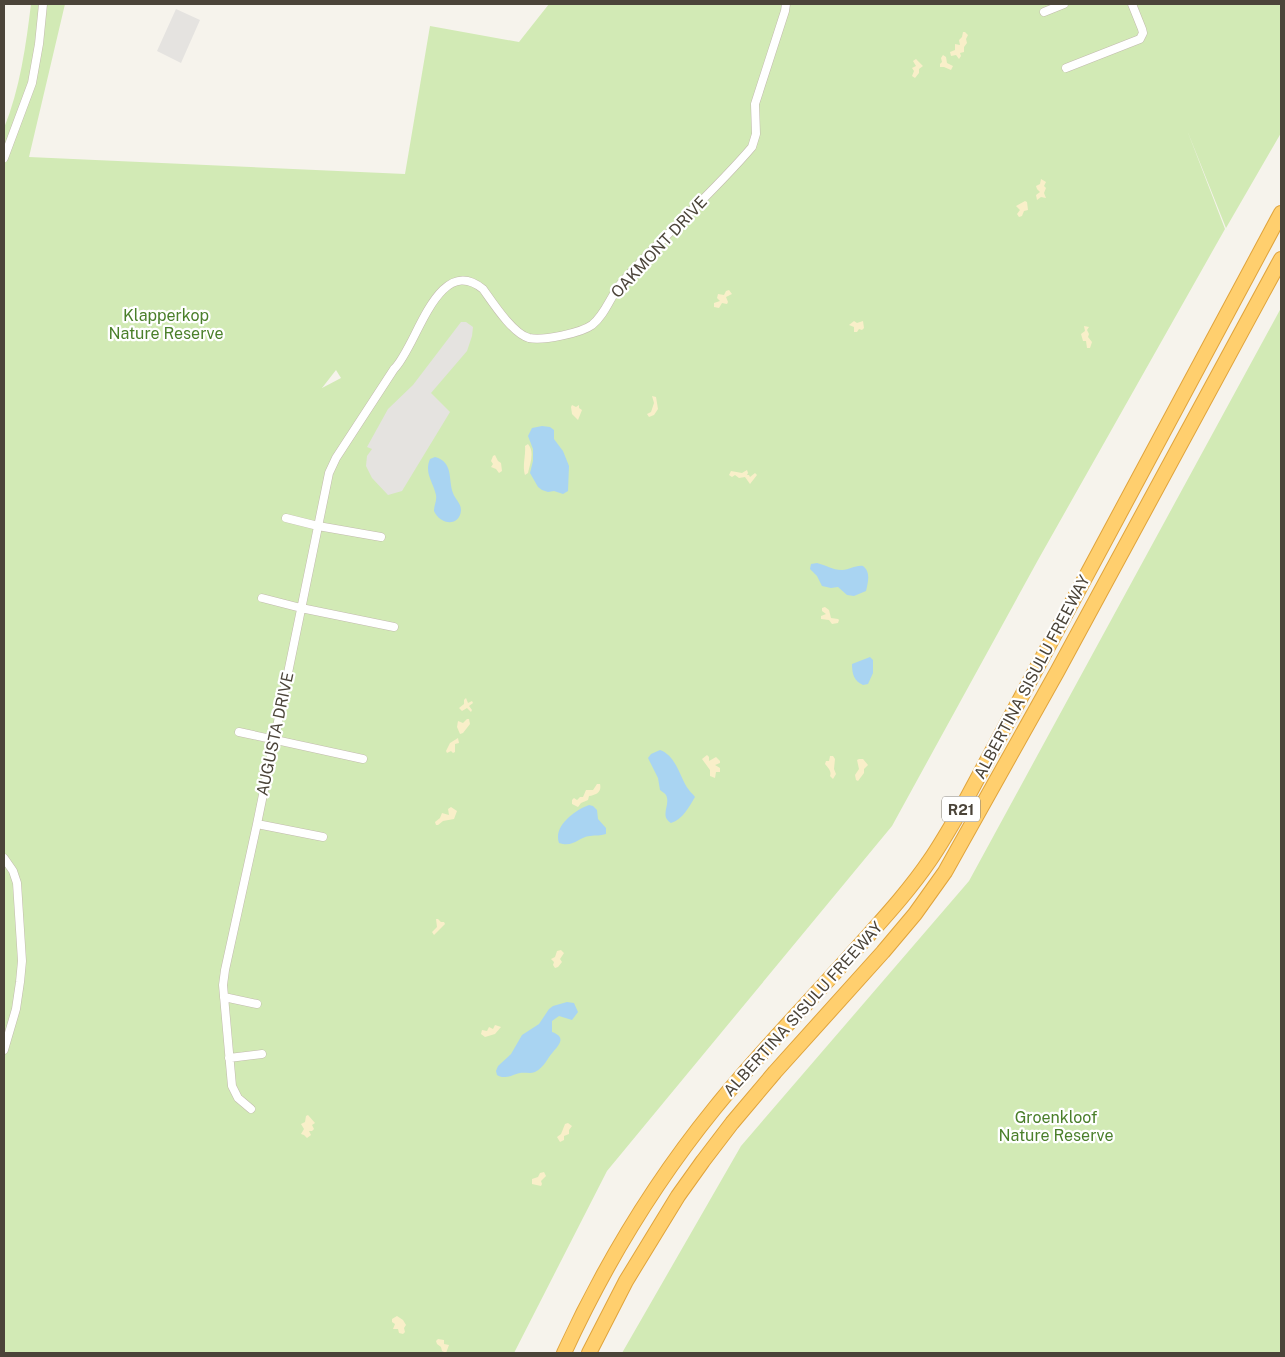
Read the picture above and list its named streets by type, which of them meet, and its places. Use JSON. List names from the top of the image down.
{
  "streets": {
    "highway": ["ALBERTINA SISULU FREEWAY", "R21"],
    "street": ["OAKMONT DRIVE", "AUGUSTA DRIVE"]
  },
  "crossings": [
    ["OAKMONT DRIVE", "AUGUSTA DRIVE"]
  ],
  "parks": ["Klapperkop Nature Reserve", "Groenkloof Nature Reserve"]
}
